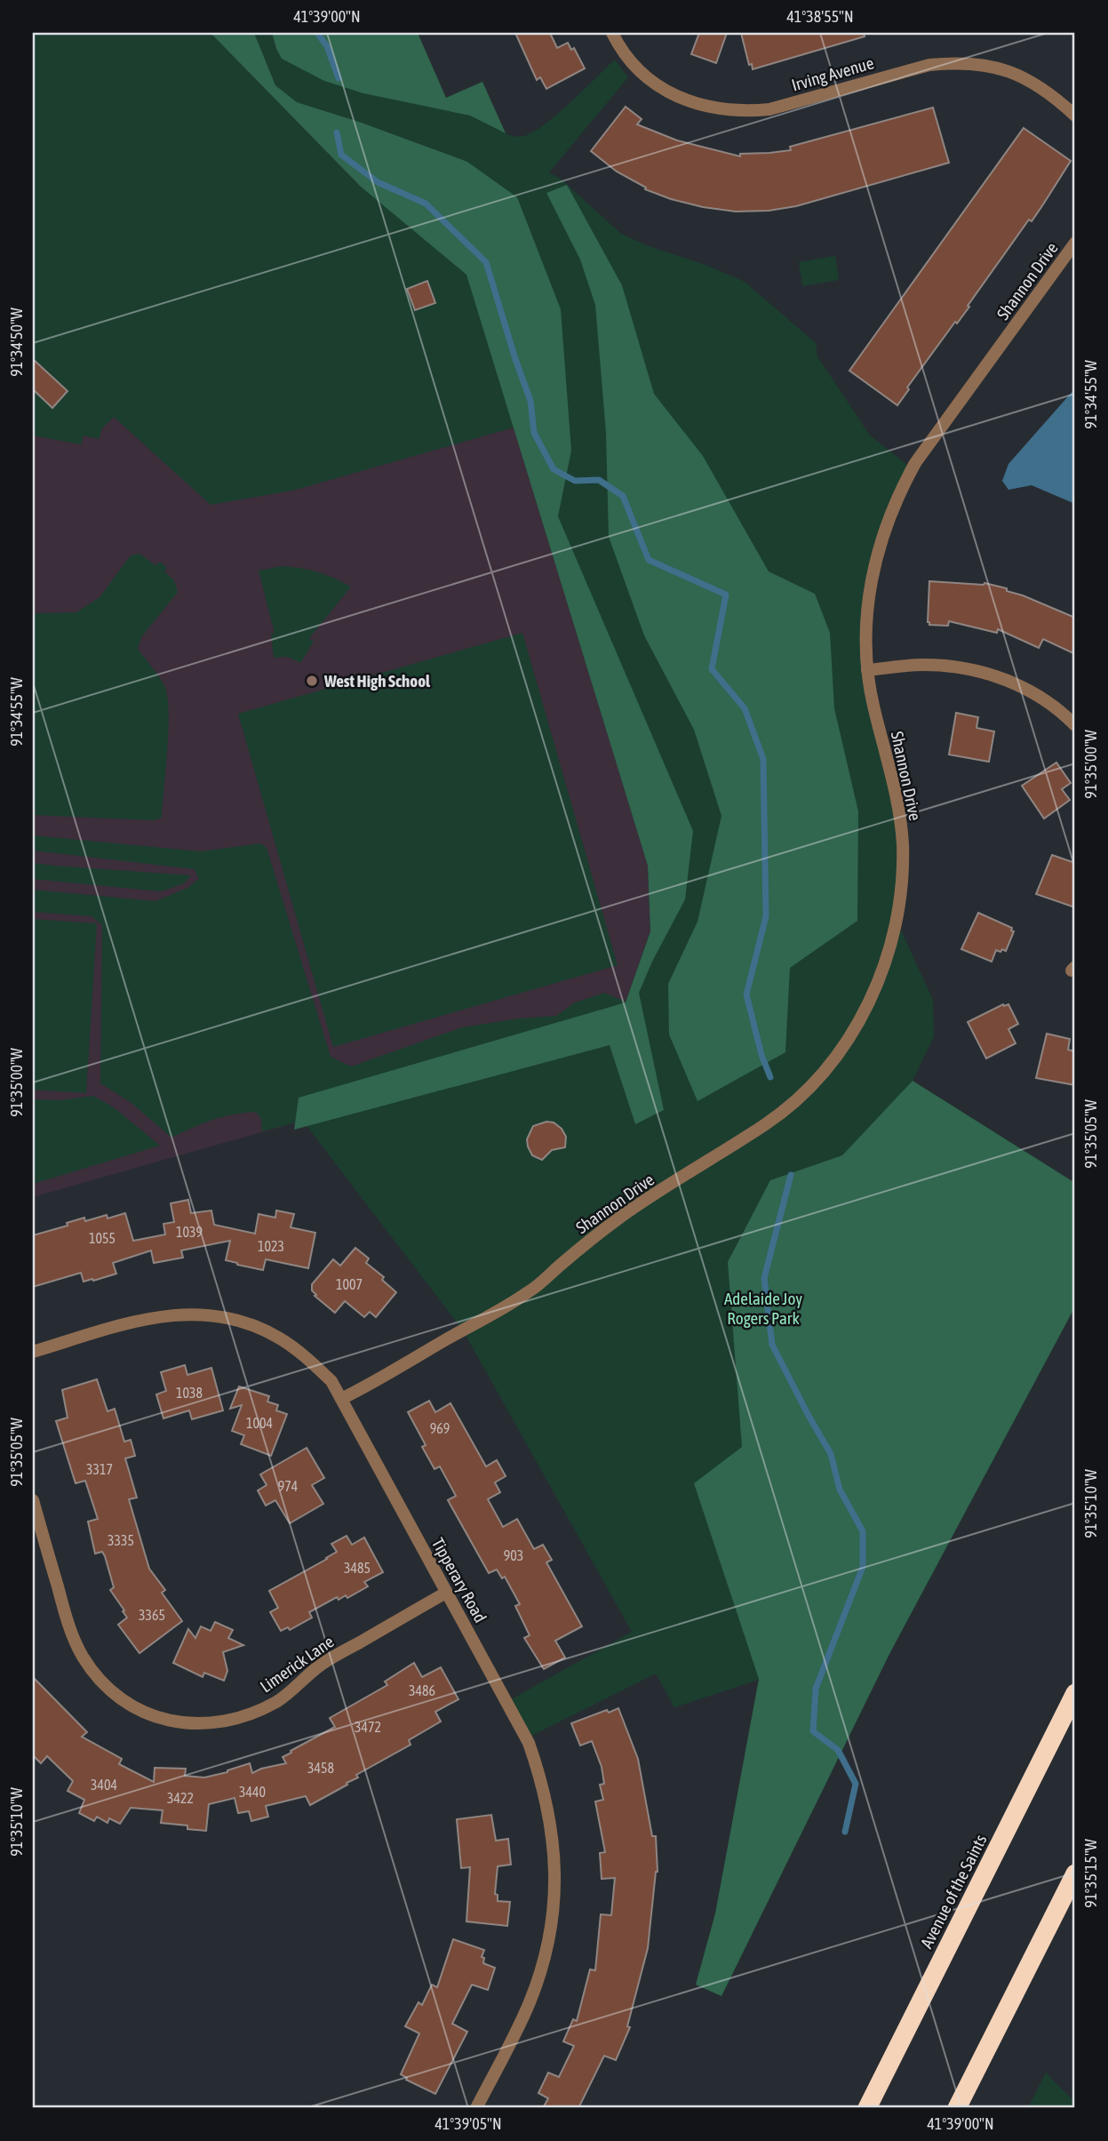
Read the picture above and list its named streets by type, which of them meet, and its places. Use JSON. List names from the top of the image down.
{
  "streets": {
    "highway": ["Avenue of the Saints"],
    "street": [
      "Irving Avenue",
      "Shannon Drive",
      "Tipperary Road",
      "Limerick Lane"
    ]
  },
  "crossings": [
    ["Shannon Drive", "Tipperary Road"],
    ["Tipperary Road", "Limerick Lane"]
  ],
  "parks": ["Adelaide Joy Rogers Park"],
  "places": ["West High School"],
  "house_numbers": [
    "1039",
    "1055",
    "1023",
    "1007",
    "1038",
    "1004",
    "969",
    "3317",
    "974",
    "3335",
    "903",
    "3485",
    "3365",
    "3486",
    "3472",
    "3458",
    "3404",
    "3440",
    "3422"
  ],
  "coordinates": [
    "41°39'00\"N",
    "41°38'55\"N",
    "91°34'50\"W",
    "91°34'55\"W",
    "91°35'00\"W",
    "91°35'05\"W",
    "91°35'10\"W",
    "91°35'15\"W",
    "41°39'05\"N"
  ]
}
